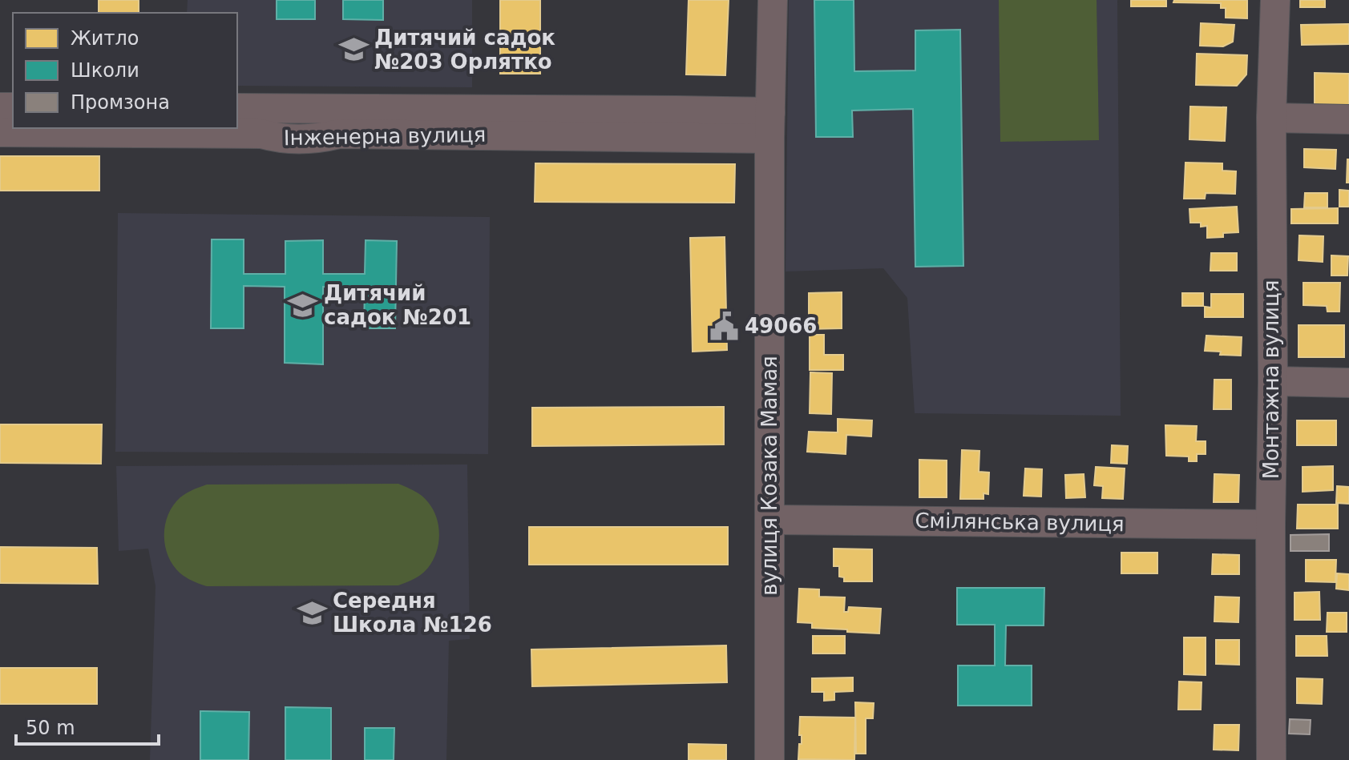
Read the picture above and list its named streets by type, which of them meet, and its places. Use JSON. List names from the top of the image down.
{
  "streets": {
    "street": [
      "Інженерна вулиця",
      "Монтажна вулиця",
      "вулиця Козака Мамая",
      "Смілянська вулиця"
    ]
  },
  "crossings": [
    ["Інженерна вулиця", "вулиця Козака Мамая"],
    ["Монтажна вулиця", "Смілянська вулиця"],
    ["вулиця Козака Мамая", "Смілянська вулиця"]
  ],
  "places": {
    "school or university": ["Дитячий садок №203 Орлятко", "Дитячий садок №201", "Середня Школа №126"],
    "public building": ["49066"]
  },
  "legend": ["Житло", "Школи", "Промзона"],
  "scale_bar": "50 m"
}
